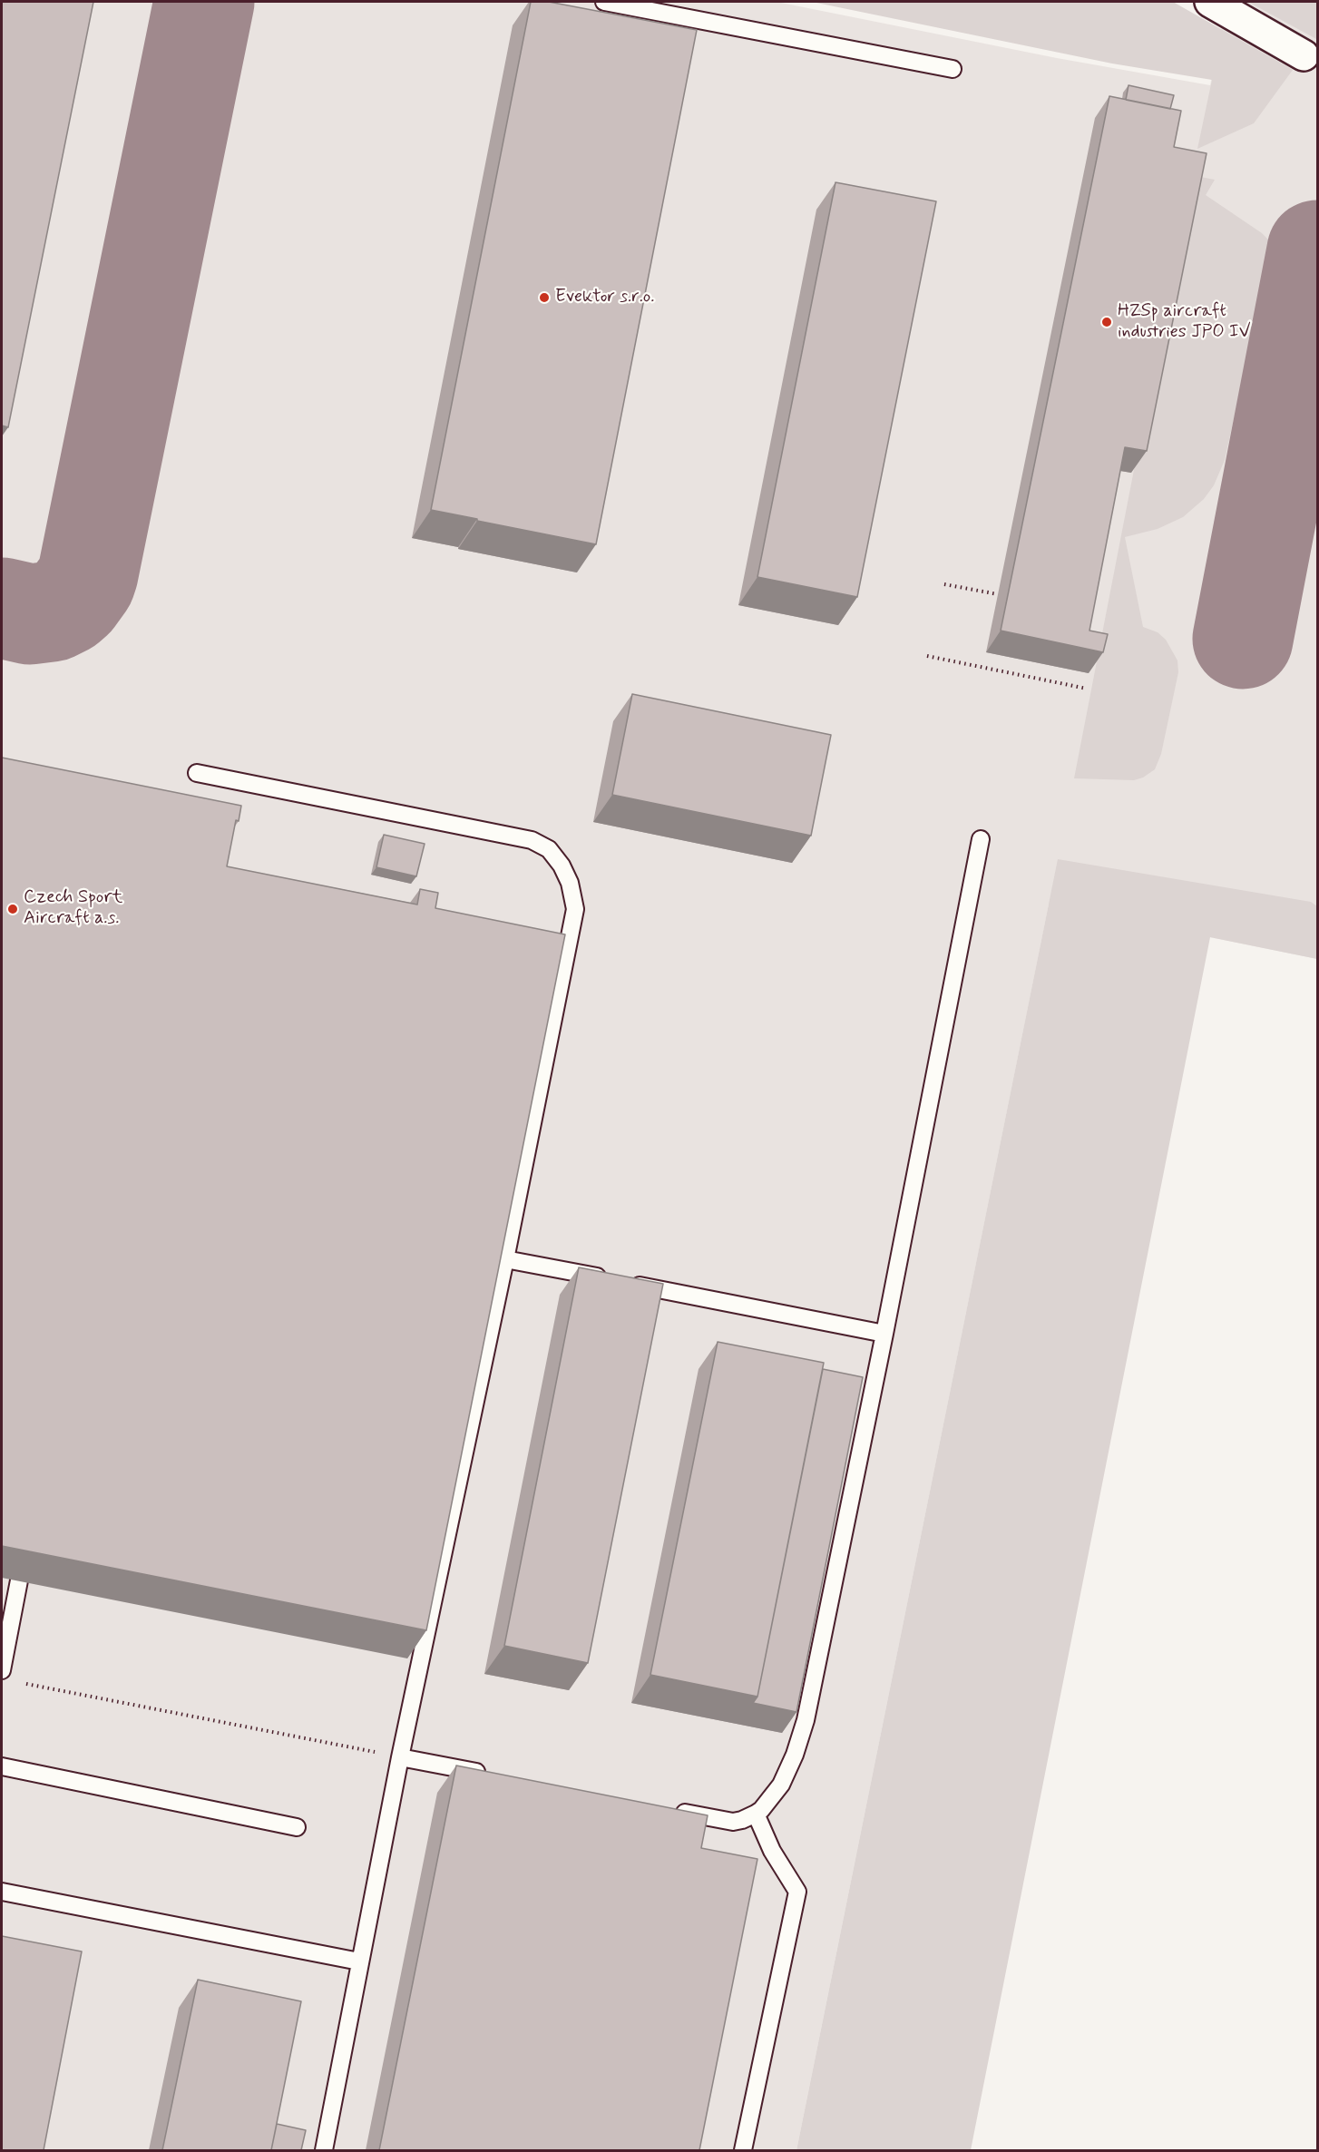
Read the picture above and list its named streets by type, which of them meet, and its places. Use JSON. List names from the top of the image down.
{
  "places": ["Evektor s.r.o.", "HZSp aircraft industries JPO IV", "Czech Sport Aircraft a.s."]
}
